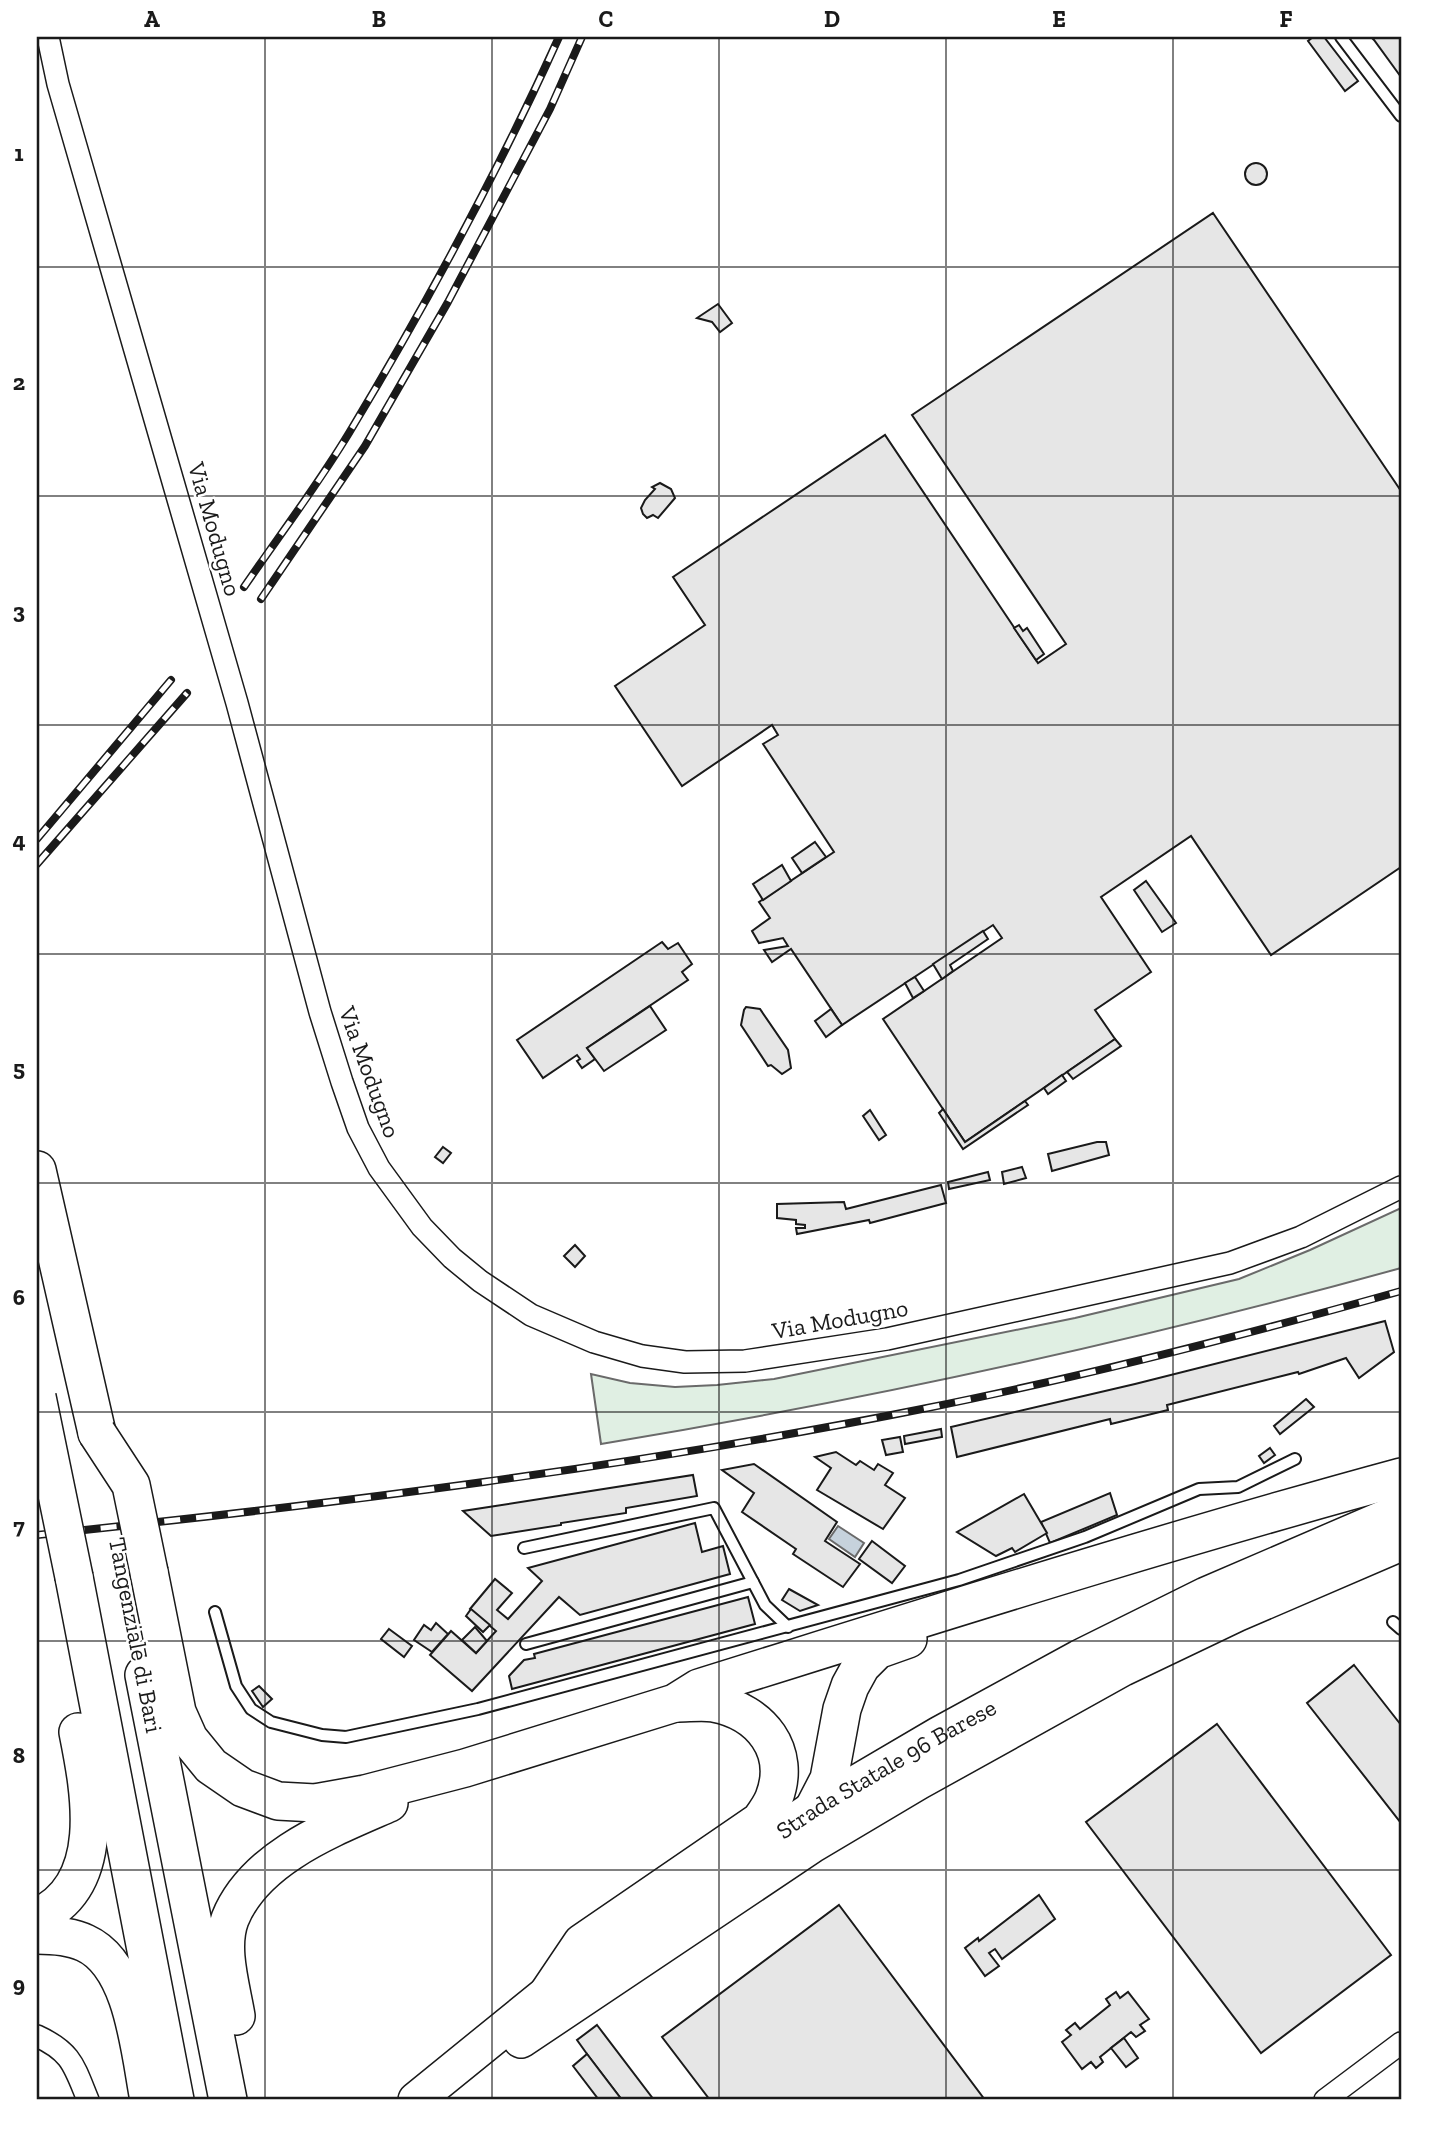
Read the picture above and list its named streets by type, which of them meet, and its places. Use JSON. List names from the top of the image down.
{
  "streets": {
    "highway": ["Tangenziale di Bari"],
    "main road": ["Strada Statale 96 Barese"],
    "street": ["Via Modugno"]
  },
  "grid": {
    "columns": [
      "A",
      "B",
      "C",
      "D",
      "E",
      "F"
    ],
    "rows": [
      "1",
      "2",
      "3",
      "4",
      "5",
      "6",
      "7",
      "8",
      "9"
    ]
  }
}
